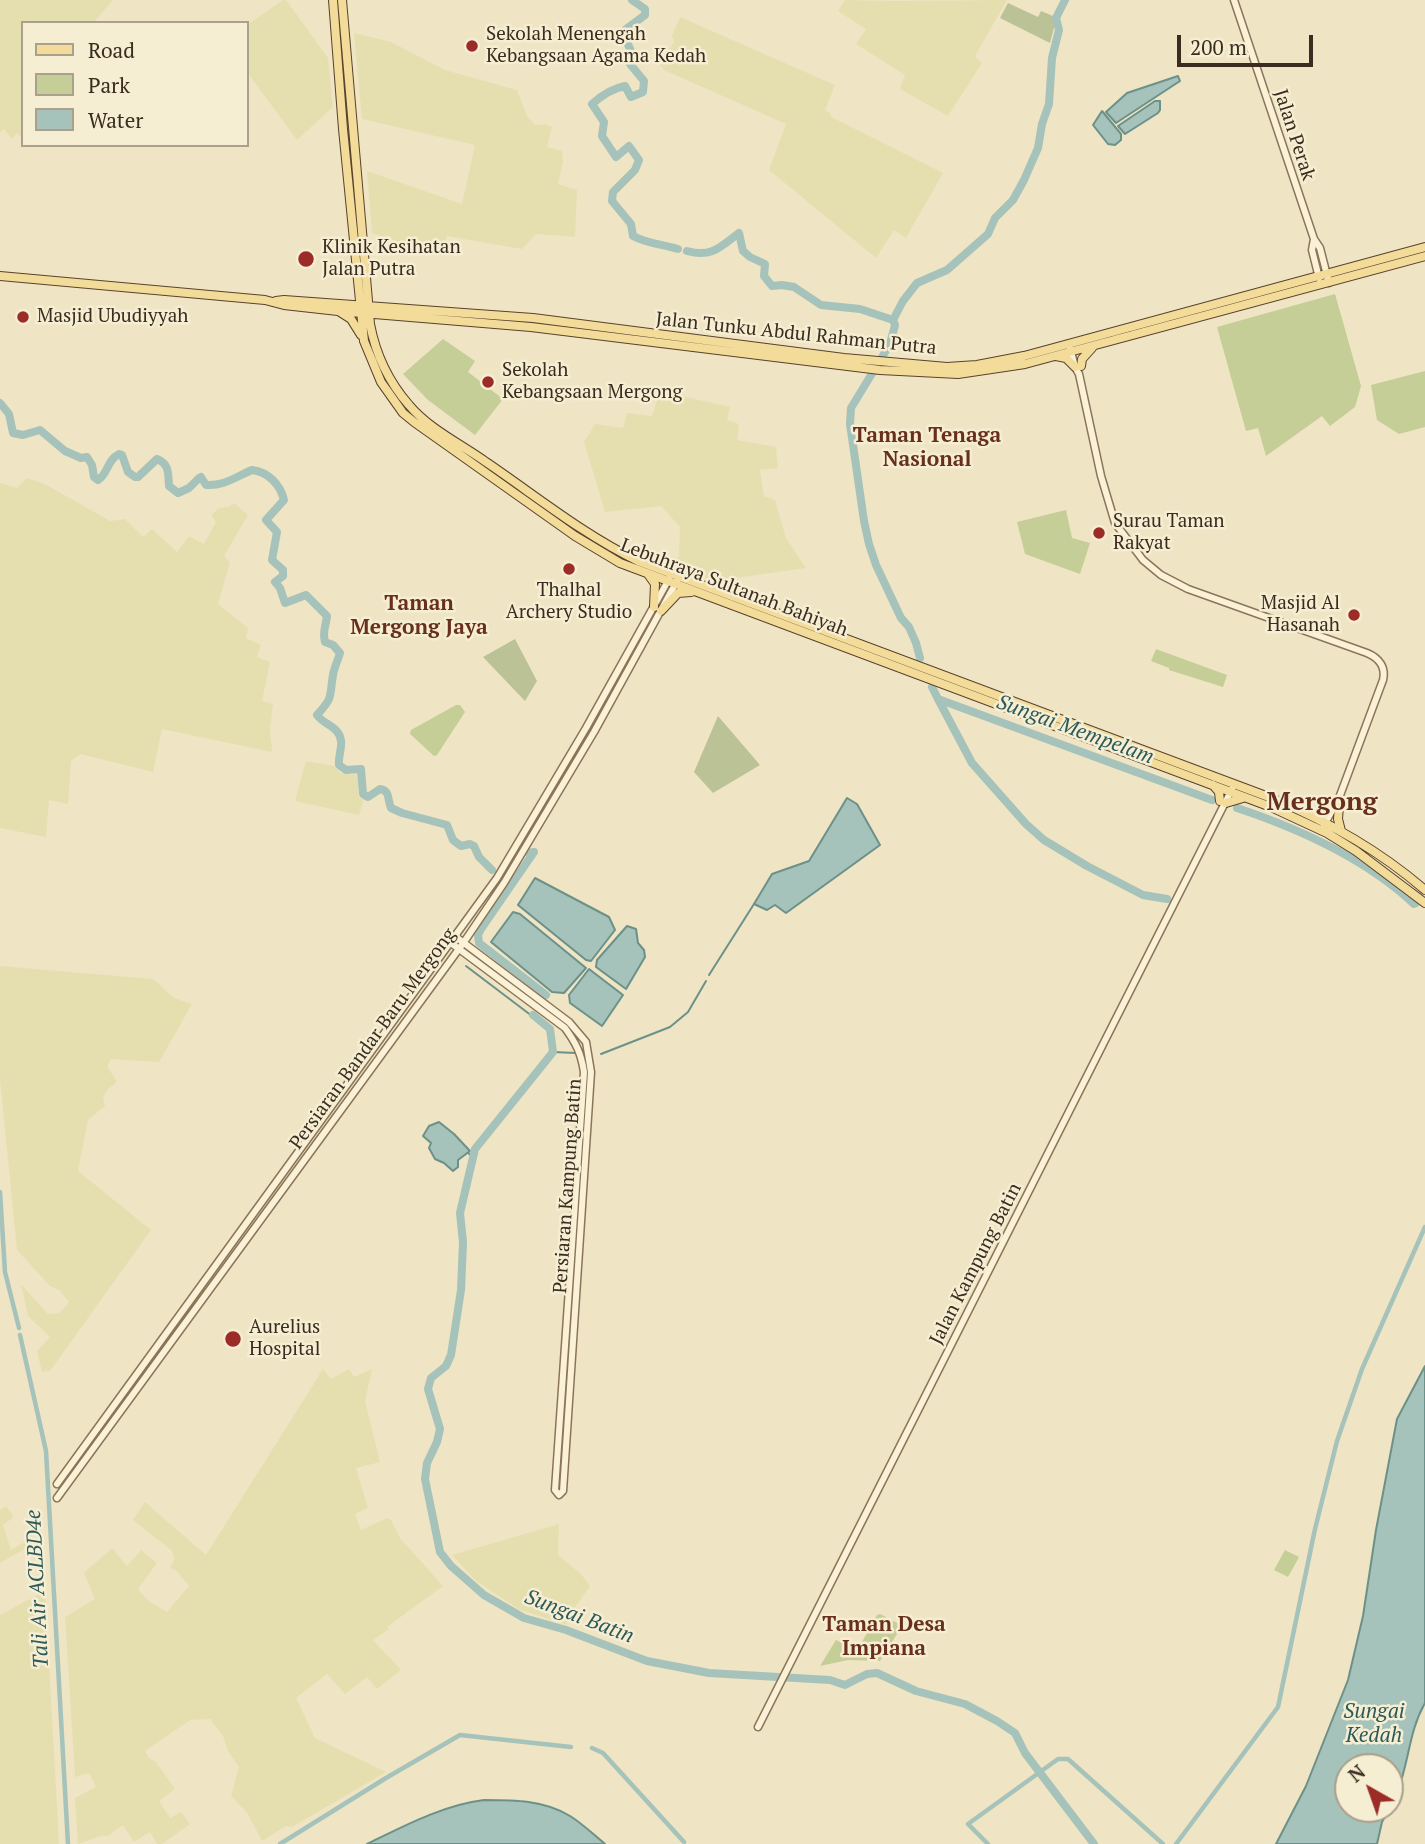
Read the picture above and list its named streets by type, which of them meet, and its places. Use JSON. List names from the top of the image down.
{
  "streets": {
    "main road": ["Jalan Tunku Abdul Rahman Putra", "Lebuhraya Sultanah Bahiyah"],
    "street": [
      "Jalan Perak",
      "Persiaran Bandar Baru Mergong",
      "Persiaran Kampung Batin",
      "Jalan Kampung Batin"
    ]
  },
  "crossings": [
    ["Jalan Perak", "Jalan Tunku Abdul Rahman Putra"],
    ["Jalan Tunku Abdul Rahman Putra", "Lebuhraya Sultanah Bahiyah"],
    ["Lebuhraya Sultanah Bahiyah", "Persiaran Bandar Baru Mergong"],
    ["Lebuhraya Sultanah Bahiyah", "Jalan Kampung Batin"],
    ["Persiaran Bandar Baru Mergong", "Persiaran Kampung Batin"]
  ],
  "districts": [
    "Taman Tenaga Nasional",
    "Taman Mergong Jaya",
    "Mergong",
    "Taman Desa Impiana"
  ],
  "water": [
    "Sungai Mempelam",
    "Tali Air ACLBD4e",
    "Sungai Batin",
    "Sungai Kedah"
  ],
  "places": [
    "Sekolah Menengah Kebangsaan Agama Kedah",
    "Klinik Kesihatan Jalan Putra",
    "Masjid Ubudiyyah",
    "Sekolah Kebangsaan Mergong",
    "Surau Taman Rakyat",
    "Thalhal Archery Studio",
    "Masjid Al Hasanah",
    "Aurelius Hospital"
  ],
  "legend": ["Road", "Park", "Water"],
  "scale_bar": "200 m",
  "north": "top left"
}
